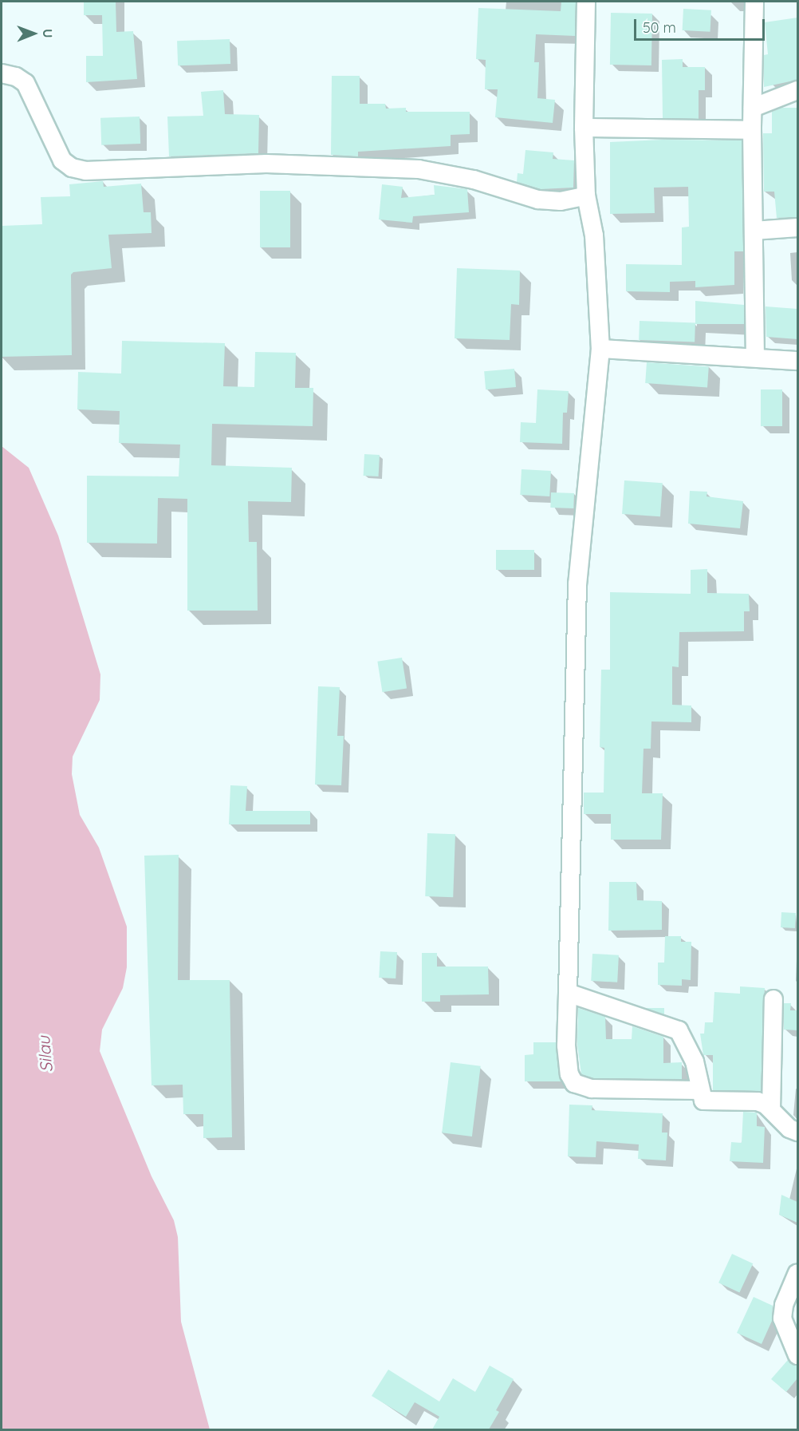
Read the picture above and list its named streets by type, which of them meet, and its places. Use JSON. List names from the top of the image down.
{
  "water": ["Silau"],
  "scale_bar": "50 m",
  "north": "right"
}
